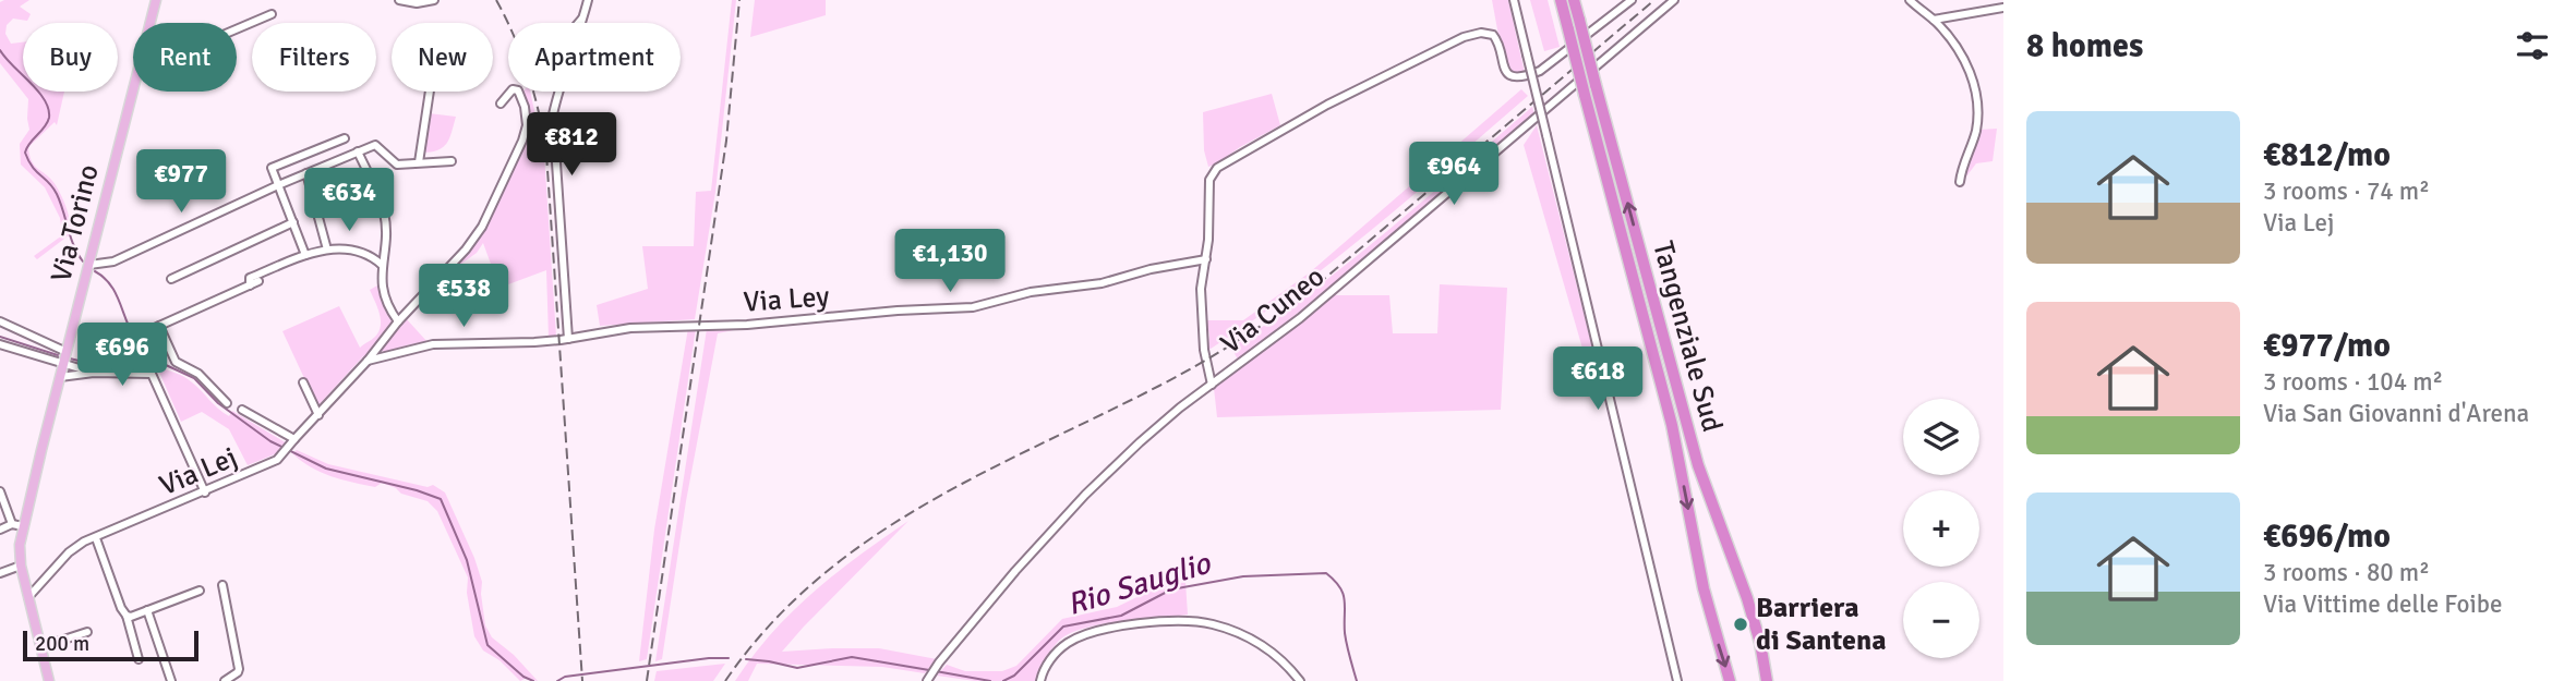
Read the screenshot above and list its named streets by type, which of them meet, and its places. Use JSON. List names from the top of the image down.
{
  "streets": {
    "highway": ["Tangenziale Sud"],
    "main road": ["Via Torino"],
    "street": ["Via Ley", "Via Cuneo", "Via Lej"]
  },
  "crossings": [
    ["Via Torino", "Via Lej"],
    ["Via Ley", "Via Lej"]
  ],
  "water": ["Rio Sauglio"],
  "places": ["Barriera di Santena"],
  "scale_bar": "200 m",
  "page": {
    "heading": "8 homes",
    "chip": [
      "Buy",
      "Rent",
      "Filters",
      "New",
      "Apartment"
    ],
    "list": [
      {
        "name": "€812/mo",
        "note": "3 rooms · 74 m² · Via Lej"
      },
      {
        "name": "€977/mo",
        "note": "3 rooms · 104 m² · Via San Giovanni d'Arena"
      },
      {
        "name": "€696/mo",
        "note": "3 rooms · 80 m² · Via Vittime delle Foibe"
      }
    ],
    "price": [
      "€812",
      "€964",
      "€977",
      "€634",
      "€1,130",
      "€538",
      "€696",
      "€618"
    ],
    "map_buttons": ["+", "−"],
    "scale": "200 m"
  }
}
